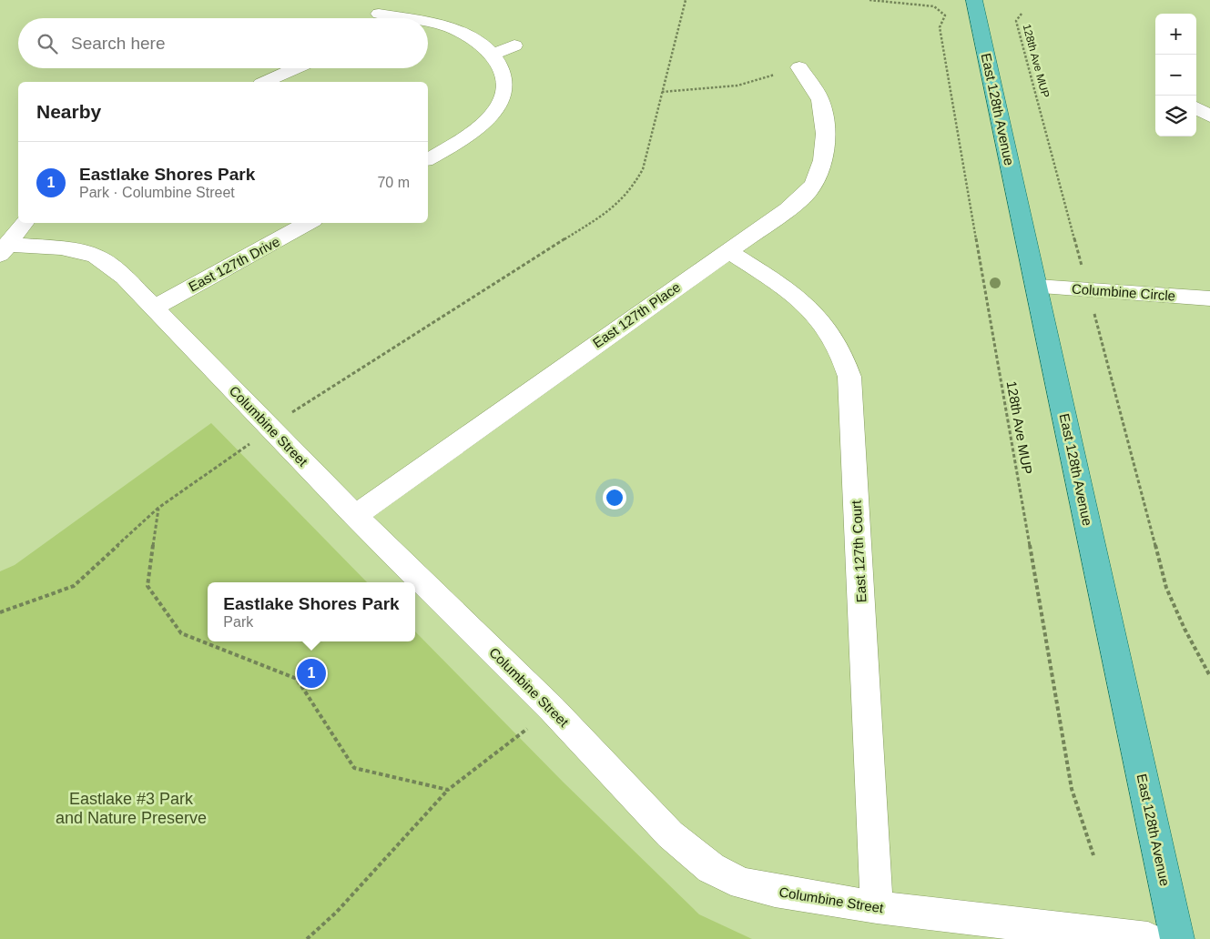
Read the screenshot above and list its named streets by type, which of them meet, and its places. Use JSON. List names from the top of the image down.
{
  "streets": {
    "main road": ["East 128th Avenue"],
    "street": [
      "East 127th Drive",
      "Columbine Circle",
      "East 127th Place",
      "Columbine Street",
      "East 127th Court"
    ],
    "path": ["128th Ave MUP"]
  },
  "crossings": [
    ["East 128th Avenue", "Columbine Circle"],
    ["East 127th Drive", "Columbine Street"],
    ["East 127th Place", "Columbine Street"],
    ["East 127th Place", "East 127th Court"],
    ["Columbine Street", "East 127th Court"]
  ],
  "parks": ["Eastlake #3 Park and Nature Preserve"],
  "page": {
    "map_buttons": ["+", "−"],
    "search": "Search here",
    "heading": "Nearby",
    "list": [
      {
        "mark": "1",
        "name": "Eastlake Shores Park",
        "note": "Park · Columbine Street",
        "value": "70 m"
      }
    ],
    "popup": ["Eastlake Shores Park", "Park"],
    "pins": "1"
  }
}
